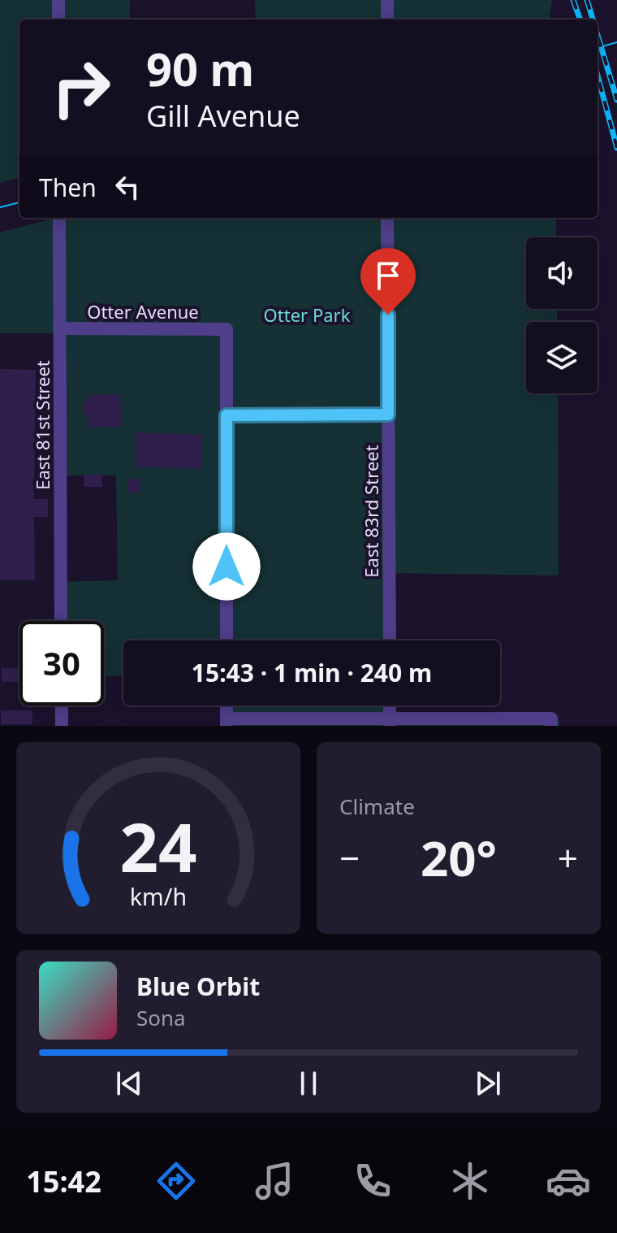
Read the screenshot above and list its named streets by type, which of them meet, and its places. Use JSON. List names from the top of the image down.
{
  "streets": {
    "street": ["Otter Avenue", "East 81st Street", "East 83rd Street"]
  },
  "crossings": [
    ["Otter Avenue", "East 81st Street"]
  ],
  "parks": ["Otter Park"],
  "page": {
    "turn": ["90 m", "Gill Avenue"],
    "then": "Then",
    "limit": "30",
    "trip": "15:43 · 1 min · 240 m",
    "tile": "Climate",
    "heat": ["−", "20°", "+"],
    "song": ["Blue Orbit", "Sona"],
    "tabs": "15:42",
    "gauge": ["24", "km/h"]
  }
}
